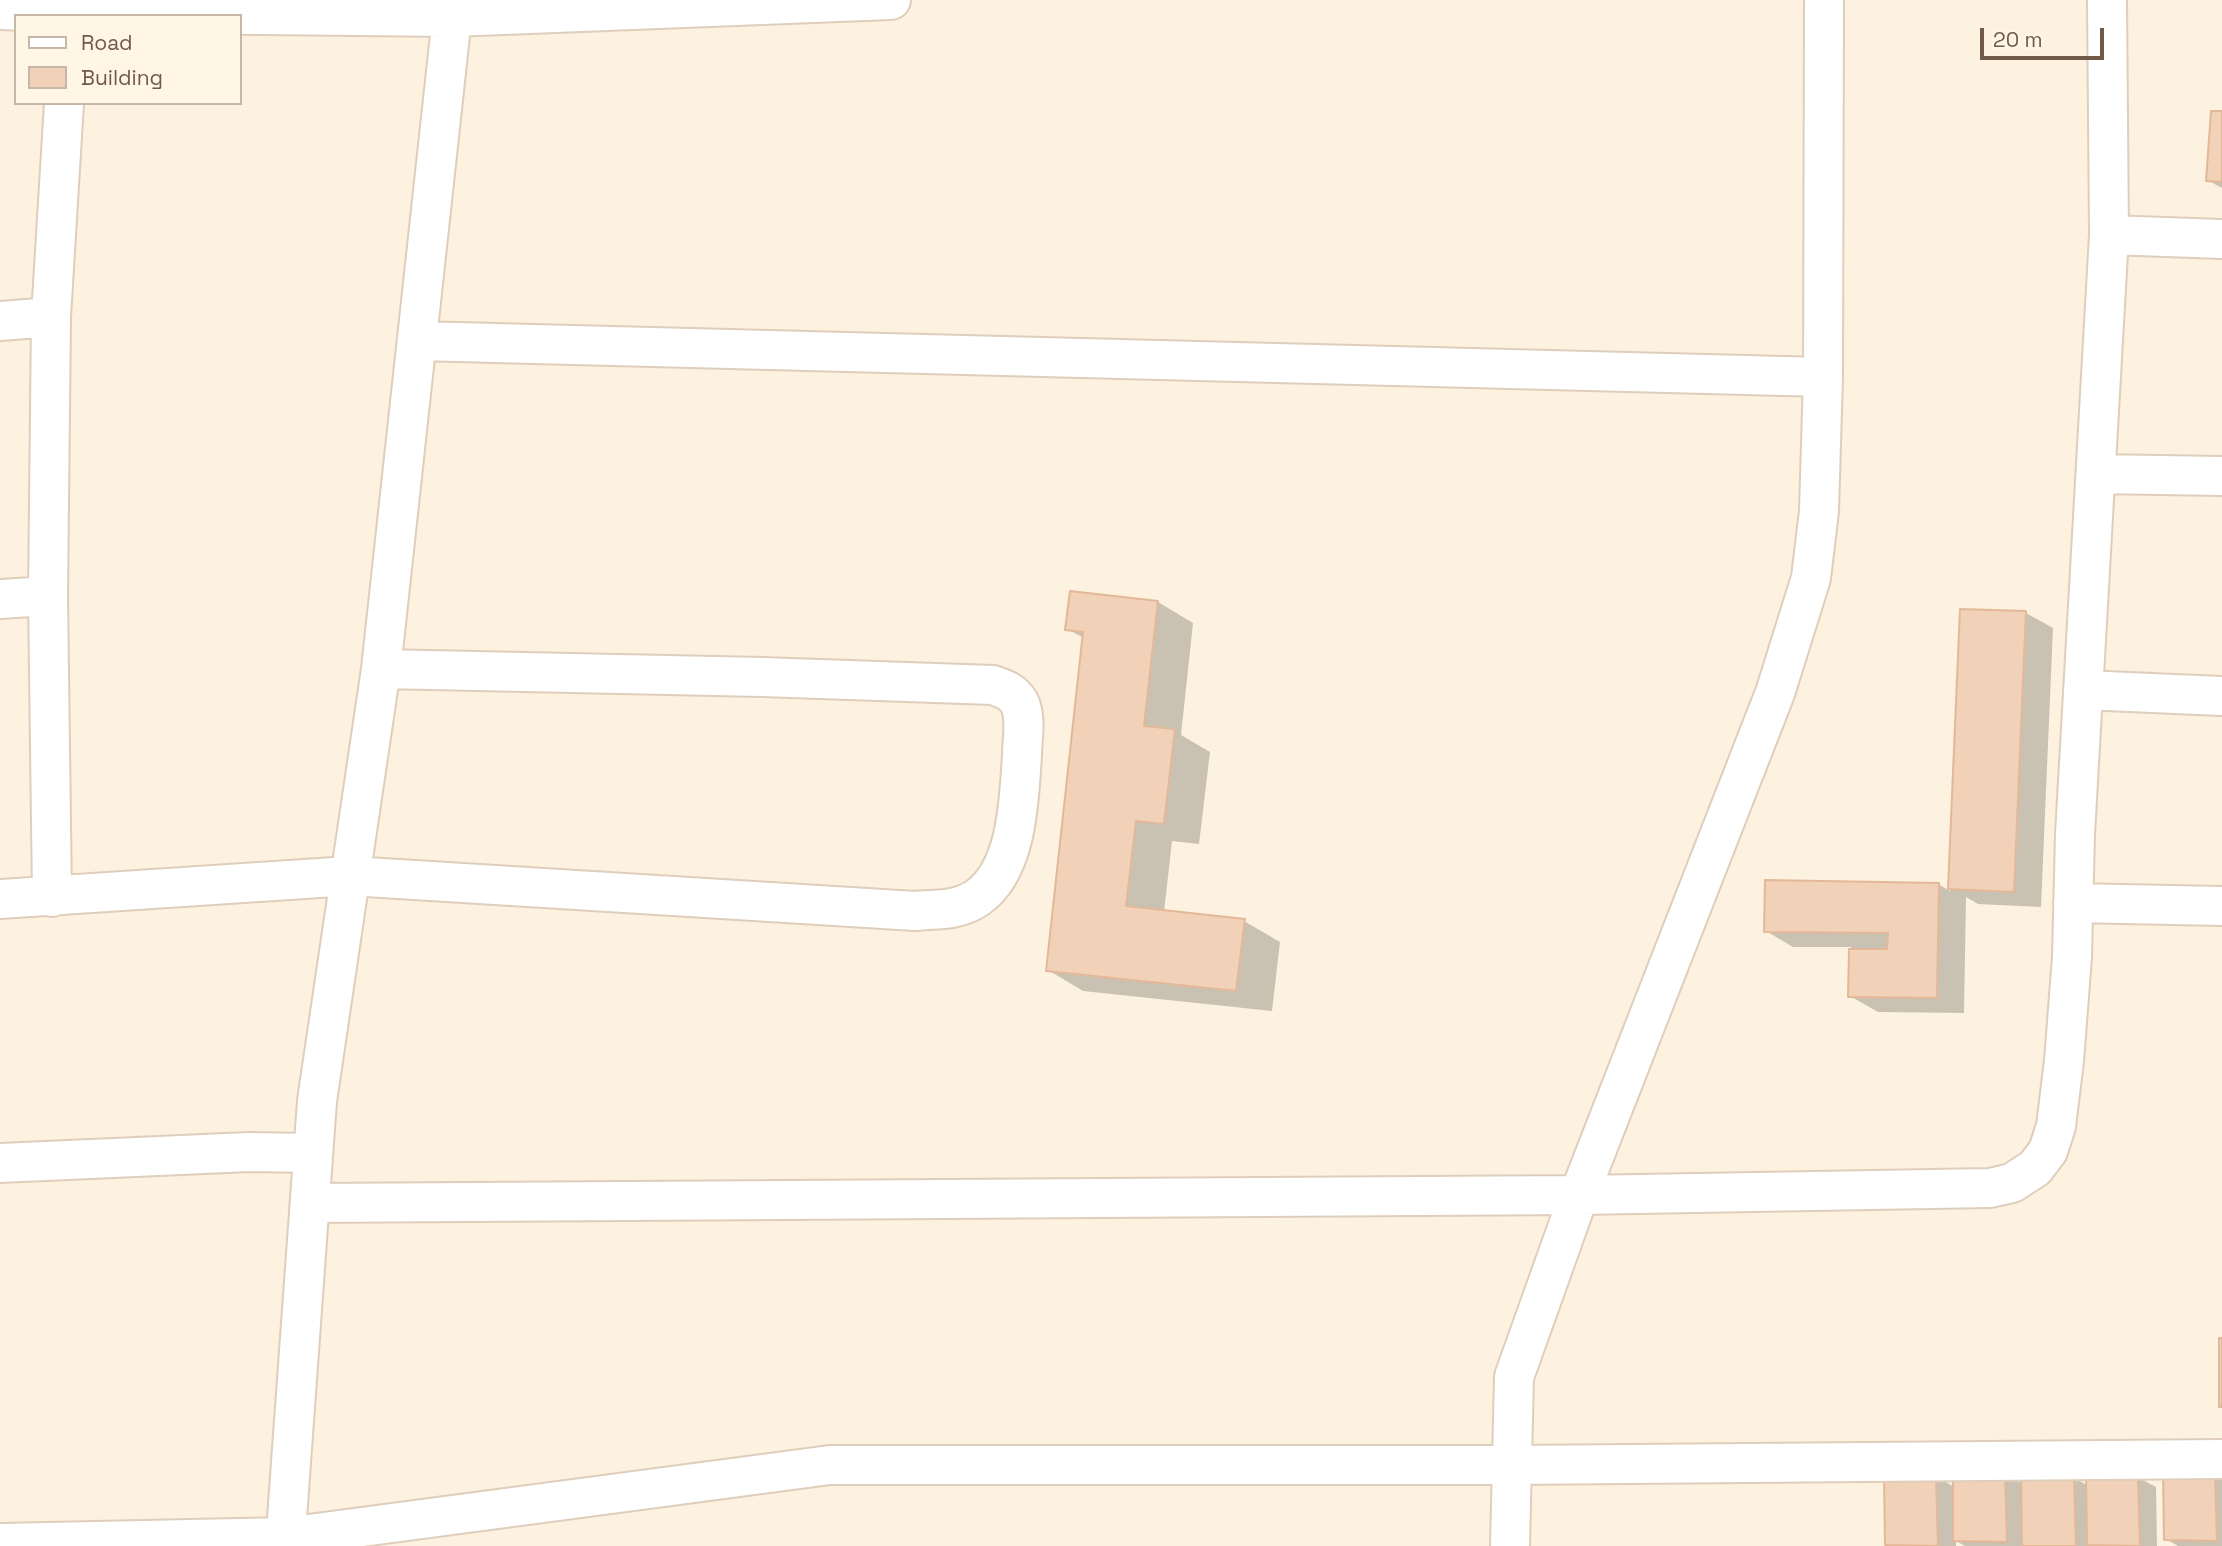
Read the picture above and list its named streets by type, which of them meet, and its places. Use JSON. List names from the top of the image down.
{
  "legend": ["Road", "Building"],
  "scale_bar": "20 m"
}
